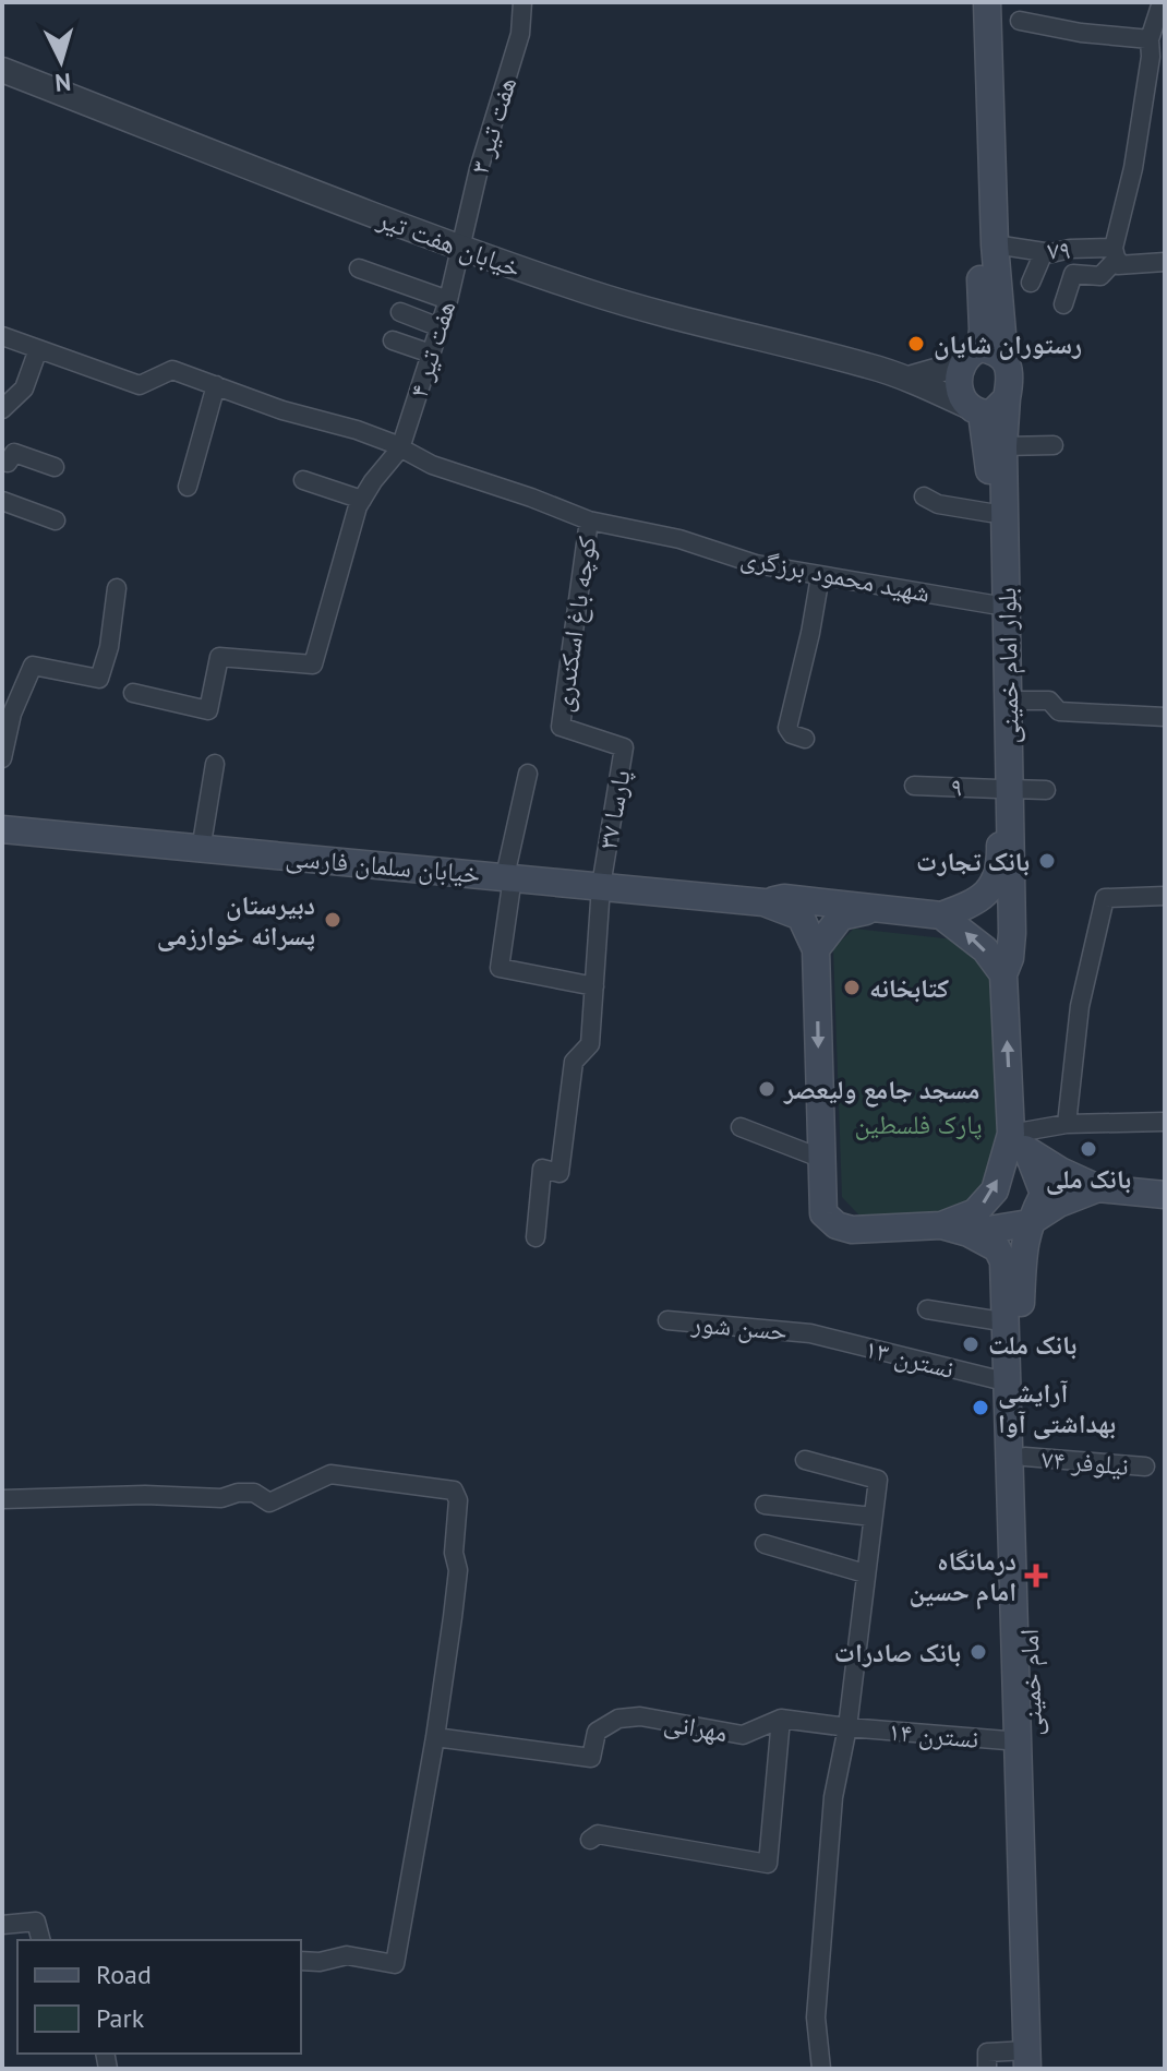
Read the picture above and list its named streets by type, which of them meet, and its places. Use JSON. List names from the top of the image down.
{
  "streets": {
    "main road": ["بلوار امام خمینی", "خیابان سلمان فارسی", "امام خمینی"],
    "street": [
      "هفت تیر ۳",
      "خیابان هفت تیر",
      "۷۹",
      "هفت تیر ۴",
      "شهید محمود برزگری",
      "کوچه باغ اسکندری",
      "۹",
      "پارسا ۳۷",
      "حسن شور",
      "نسترن ۱۳",
      "نیلوفر ۷۴",
      "مهرانی",
      "نسترن ۱۴"
    ]
  },
  "crossings": [
    ["هفت تیر ۳", "خیابان هفت تیر"],
    ["هفت تیر ۳", "هفت تیر ۴"],
    ["خیابان هفت تیر", "هفت تیر ۴"],
    ["خیابان هفت تیر", "بلوار امام خمینی"],
    ["هفت تیر ۴", "شهید محمود برزگری"],
    ["شهید محمود برزگری", "کوچه باغ اسکندری"],
    ["شهید محمود برزگری", "بلوار امام خمینی"],
    ["کوچه باغ اسکندری", "پارسا ۳۷"],
    ["بلوار امام خمینی", "۹"],
    ["پارسا ۳۷", "خیابان سلمان فارسی"],
    ["حسن شور", "نسترن ۱۳"],
    ["نسترن ۱۳", "امام خمینی"],
    ["نیلوفر ۷۴", "امام خمینی"],
    ["امام خمینی", "نسترن ۱۴"],
    ["مهرانی", "نسترن ۱۴"]
  ],
  "parks": ["پارک فلسطین"],
  "places": {
    "other": [
      "رستوران شایان",
      "بانک تجارت",
      "دبیرستان پسرانه خوارزمی",
      "کتابخانه",
      "مسجد جامع ولیعصر",
      "بانک ملی",
      "بانک ملت",
      "آرایشی بهداشتی آوا",
      "بانک صادرات"
    ],
    "health": ["درمانگاه امام حسین"]
  },
  "legend": ["Road", "Park"],
  "north": "bottom"
}
